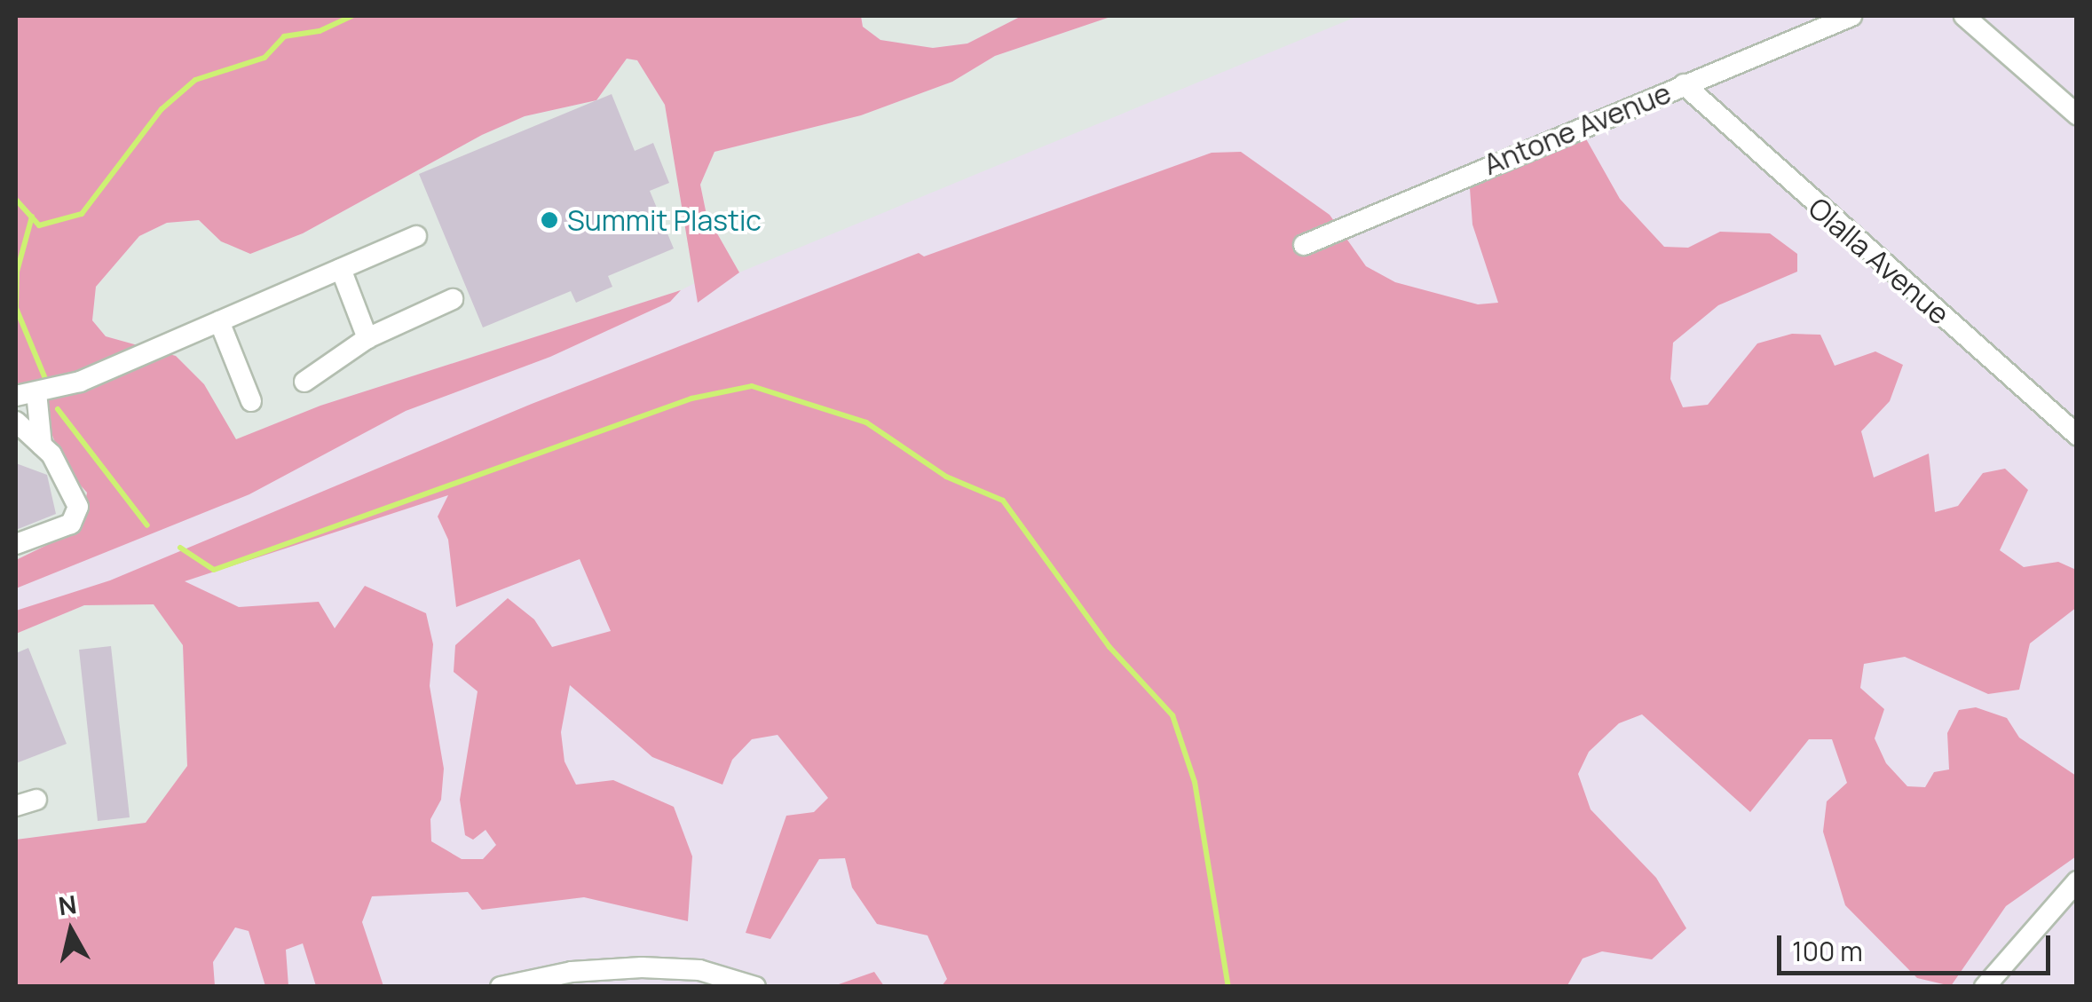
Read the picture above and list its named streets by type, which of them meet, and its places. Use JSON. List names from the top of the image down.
{
  "streets": {
    "street": ["Antone Avenue", "Olalla Avenue"]
  },
  "crossings": [
    ["Antone Avenue", "Olalla Avenue"]
  ],
  "places": ["Summit Plastic"],
  "scale_bar": "100 m",
  "north": "top"
}
